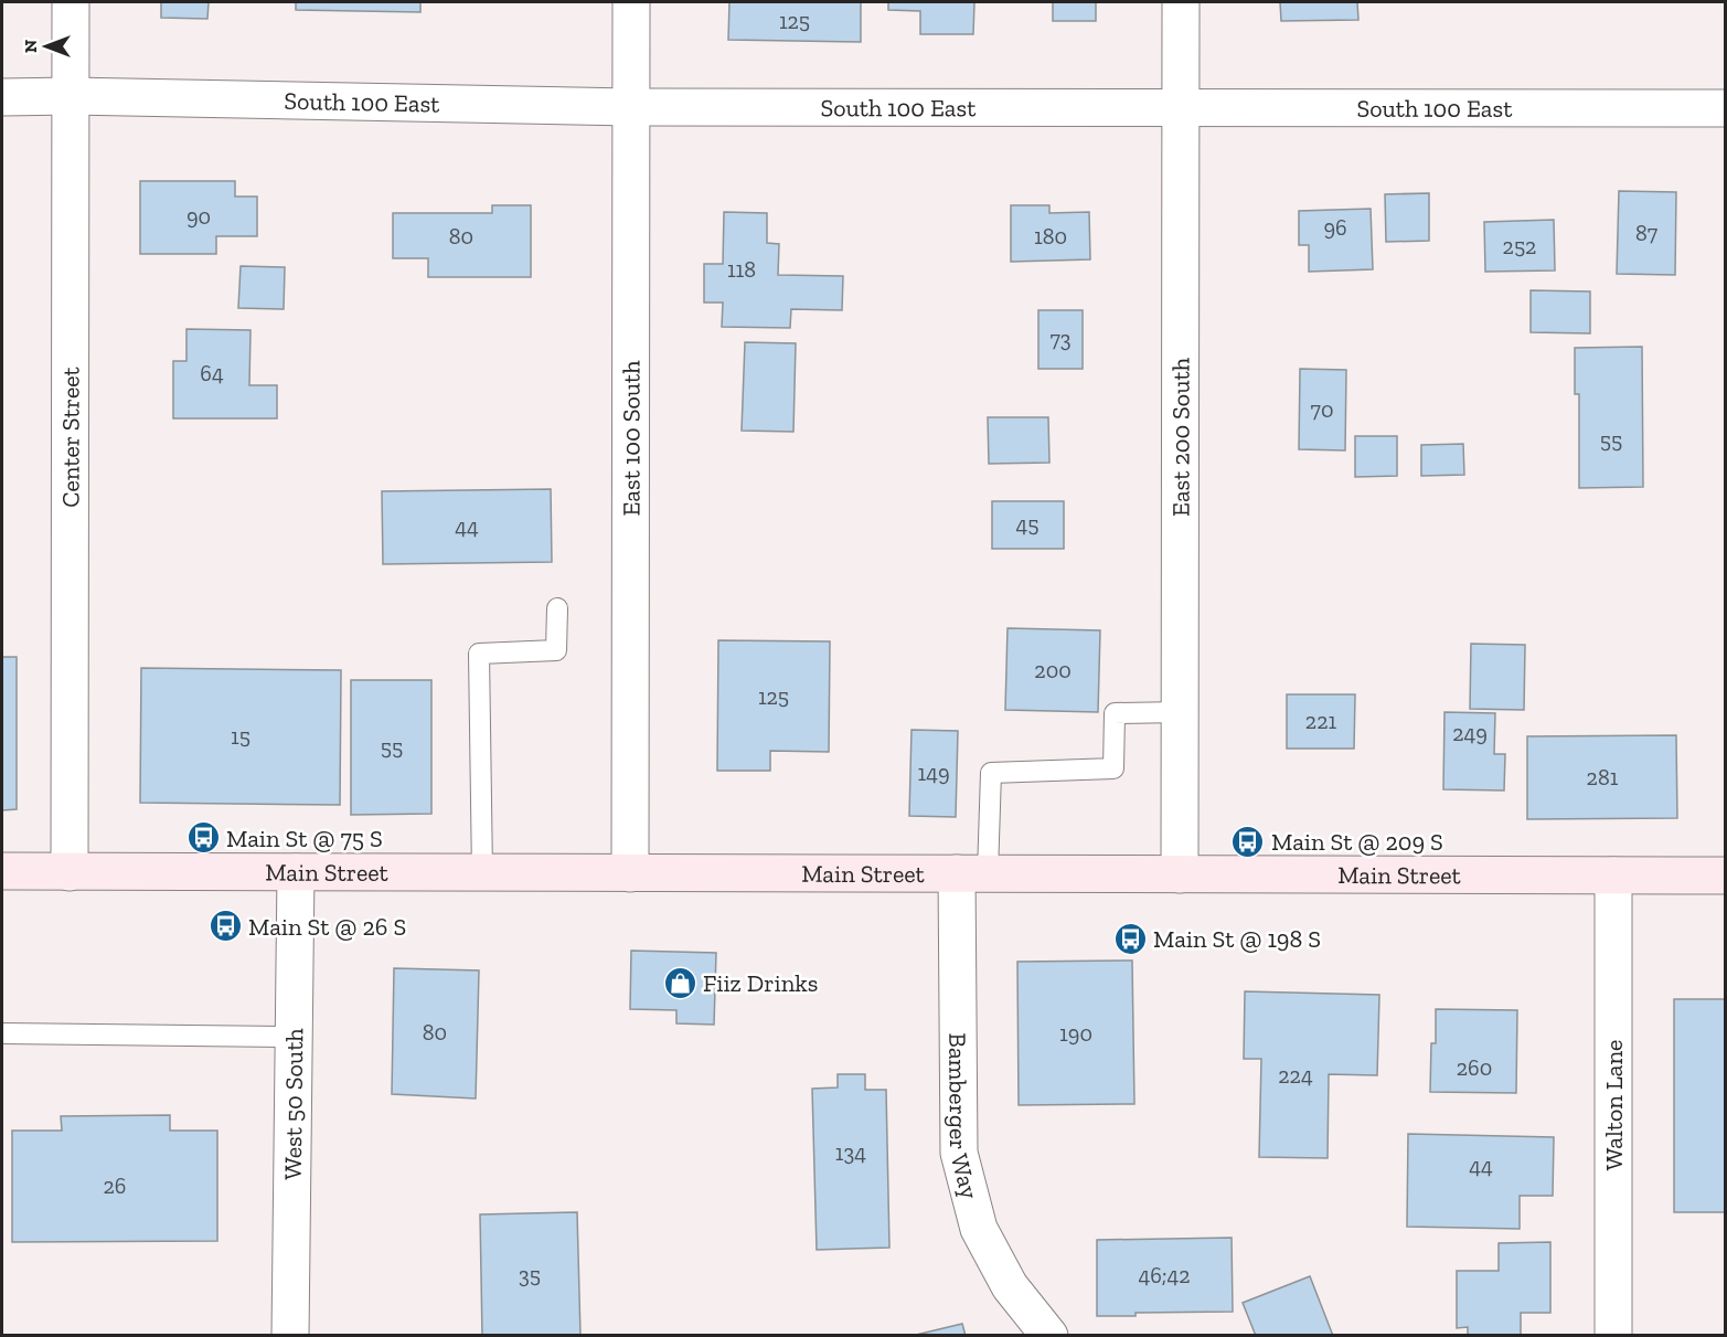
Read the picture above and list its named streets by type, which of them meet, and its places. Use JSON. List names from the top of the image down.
{
  "streets": {
    "main road": ["Main Street"],
    "street": [
      "South 100 East",
      "Center Street",
      "East 100 South",
      "East 200 South",
      "West 50 South",
      "Walton Lane",
      "Bamberger Way"
    ]
  },
  "crossings": [
    ["South 100 East", "Center Street"],
    ["South 100 East", "East 100 South"],
    ["South 100 East", "East 200 South"],
    ["Center Street", "Main Street"],
    ["East 100 South", "Main Street"],
    ["East 200 South", "Main Street"],
    ["Main Street", "West 50 South"],
    ["Main Street", "Walton Lane"],
    ["Main Street", "Bamberger Way"]
  ],
  "places": {
    "bus stop": [
      "Main St @ 75 S",
      "Main St @ 209 S",
      "Main St @ 26 S",
      "Main St @ 198 S"
    ],
    "shop": ["Fiiz Drinks"]
  },
  "house_numbers": [
    "125",
    "90",
    "96",
    "87",
    "80",
    "180",
    "252",
    "118",
    "73",
    "64",
    "70",
    "55",
    "45",
    "44",
    "200",
    "125",
    "221",
    "249",
    "15",
    "55",
    "149",
    "281",
    "80",
    "190",
    "260",
    "224",
    "134",
    "44",
    "26",
    "35",
    "46;42"
  ],
  "north": "left"
}
